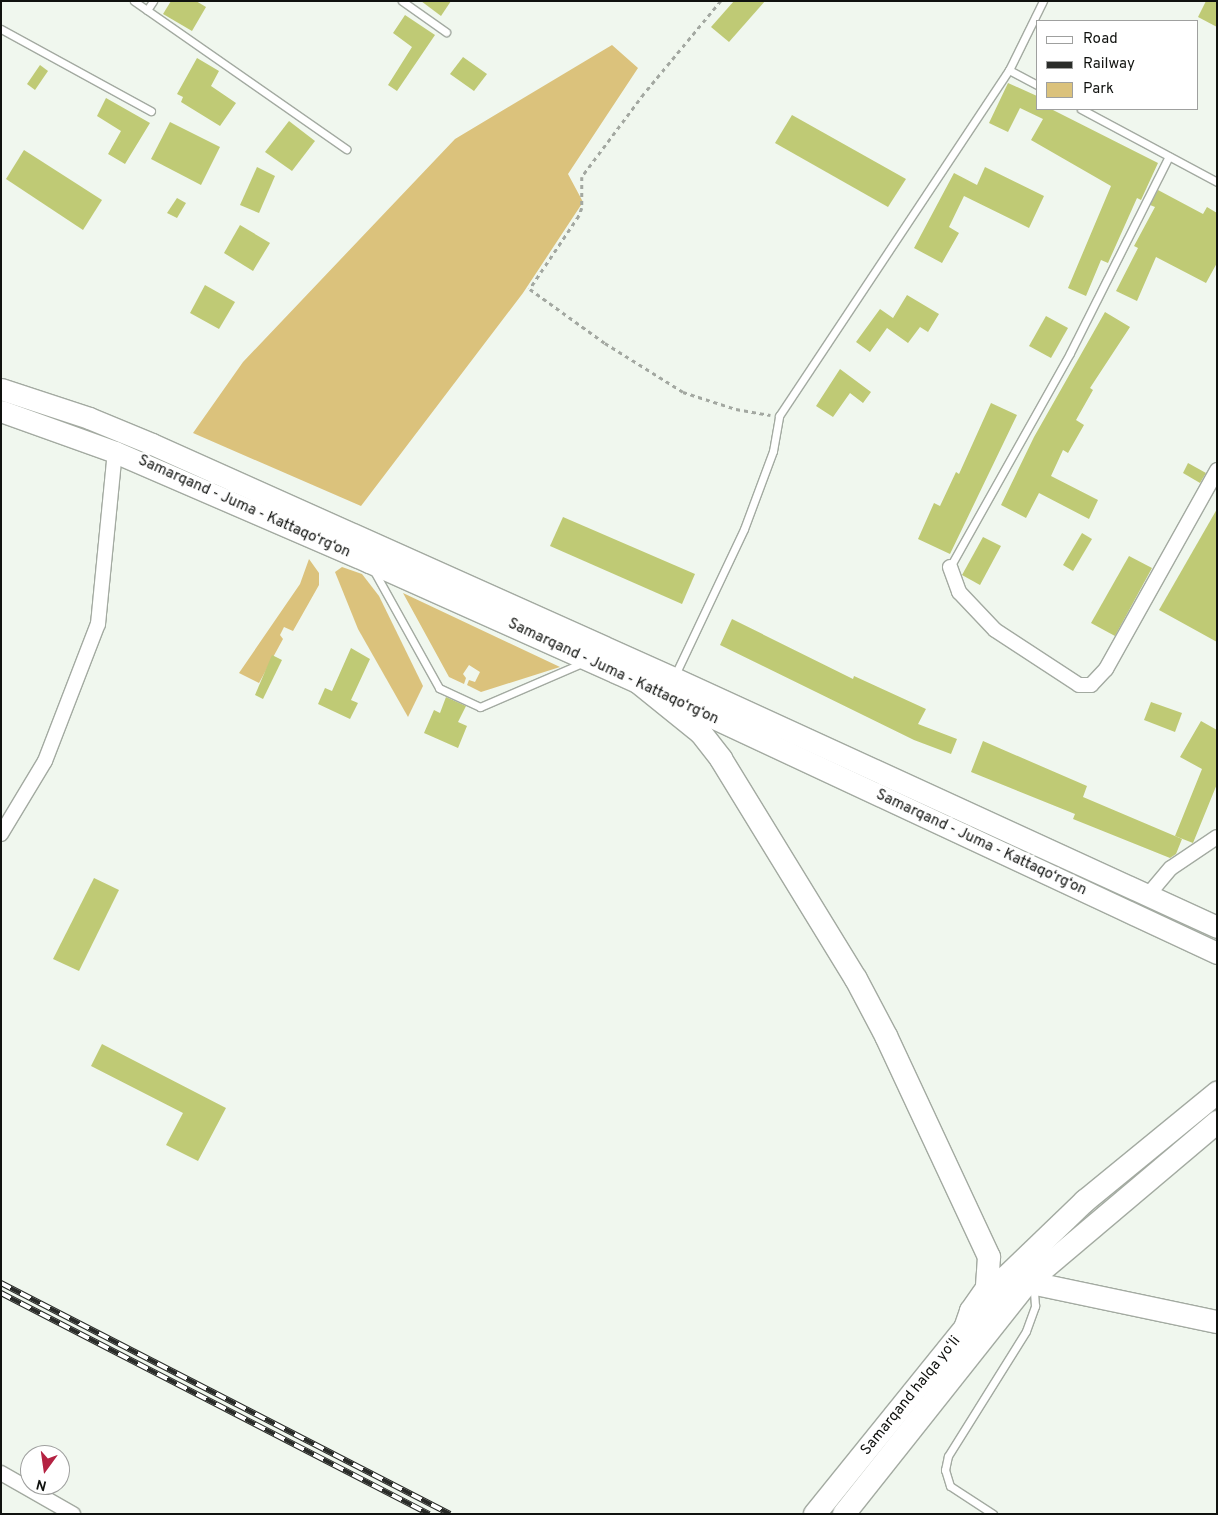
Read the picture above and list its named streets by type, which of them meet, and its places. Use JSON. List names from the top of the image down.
{
  "streets": {
    "highway": ["Samarqand halqa yoʻli"],
    "main road": ["Samarqand - Juma - Kattaqo‘rg‘on"]
  },
  "legend": ["Road", "Railway", "Park"],
  "north": "bottom"
}
